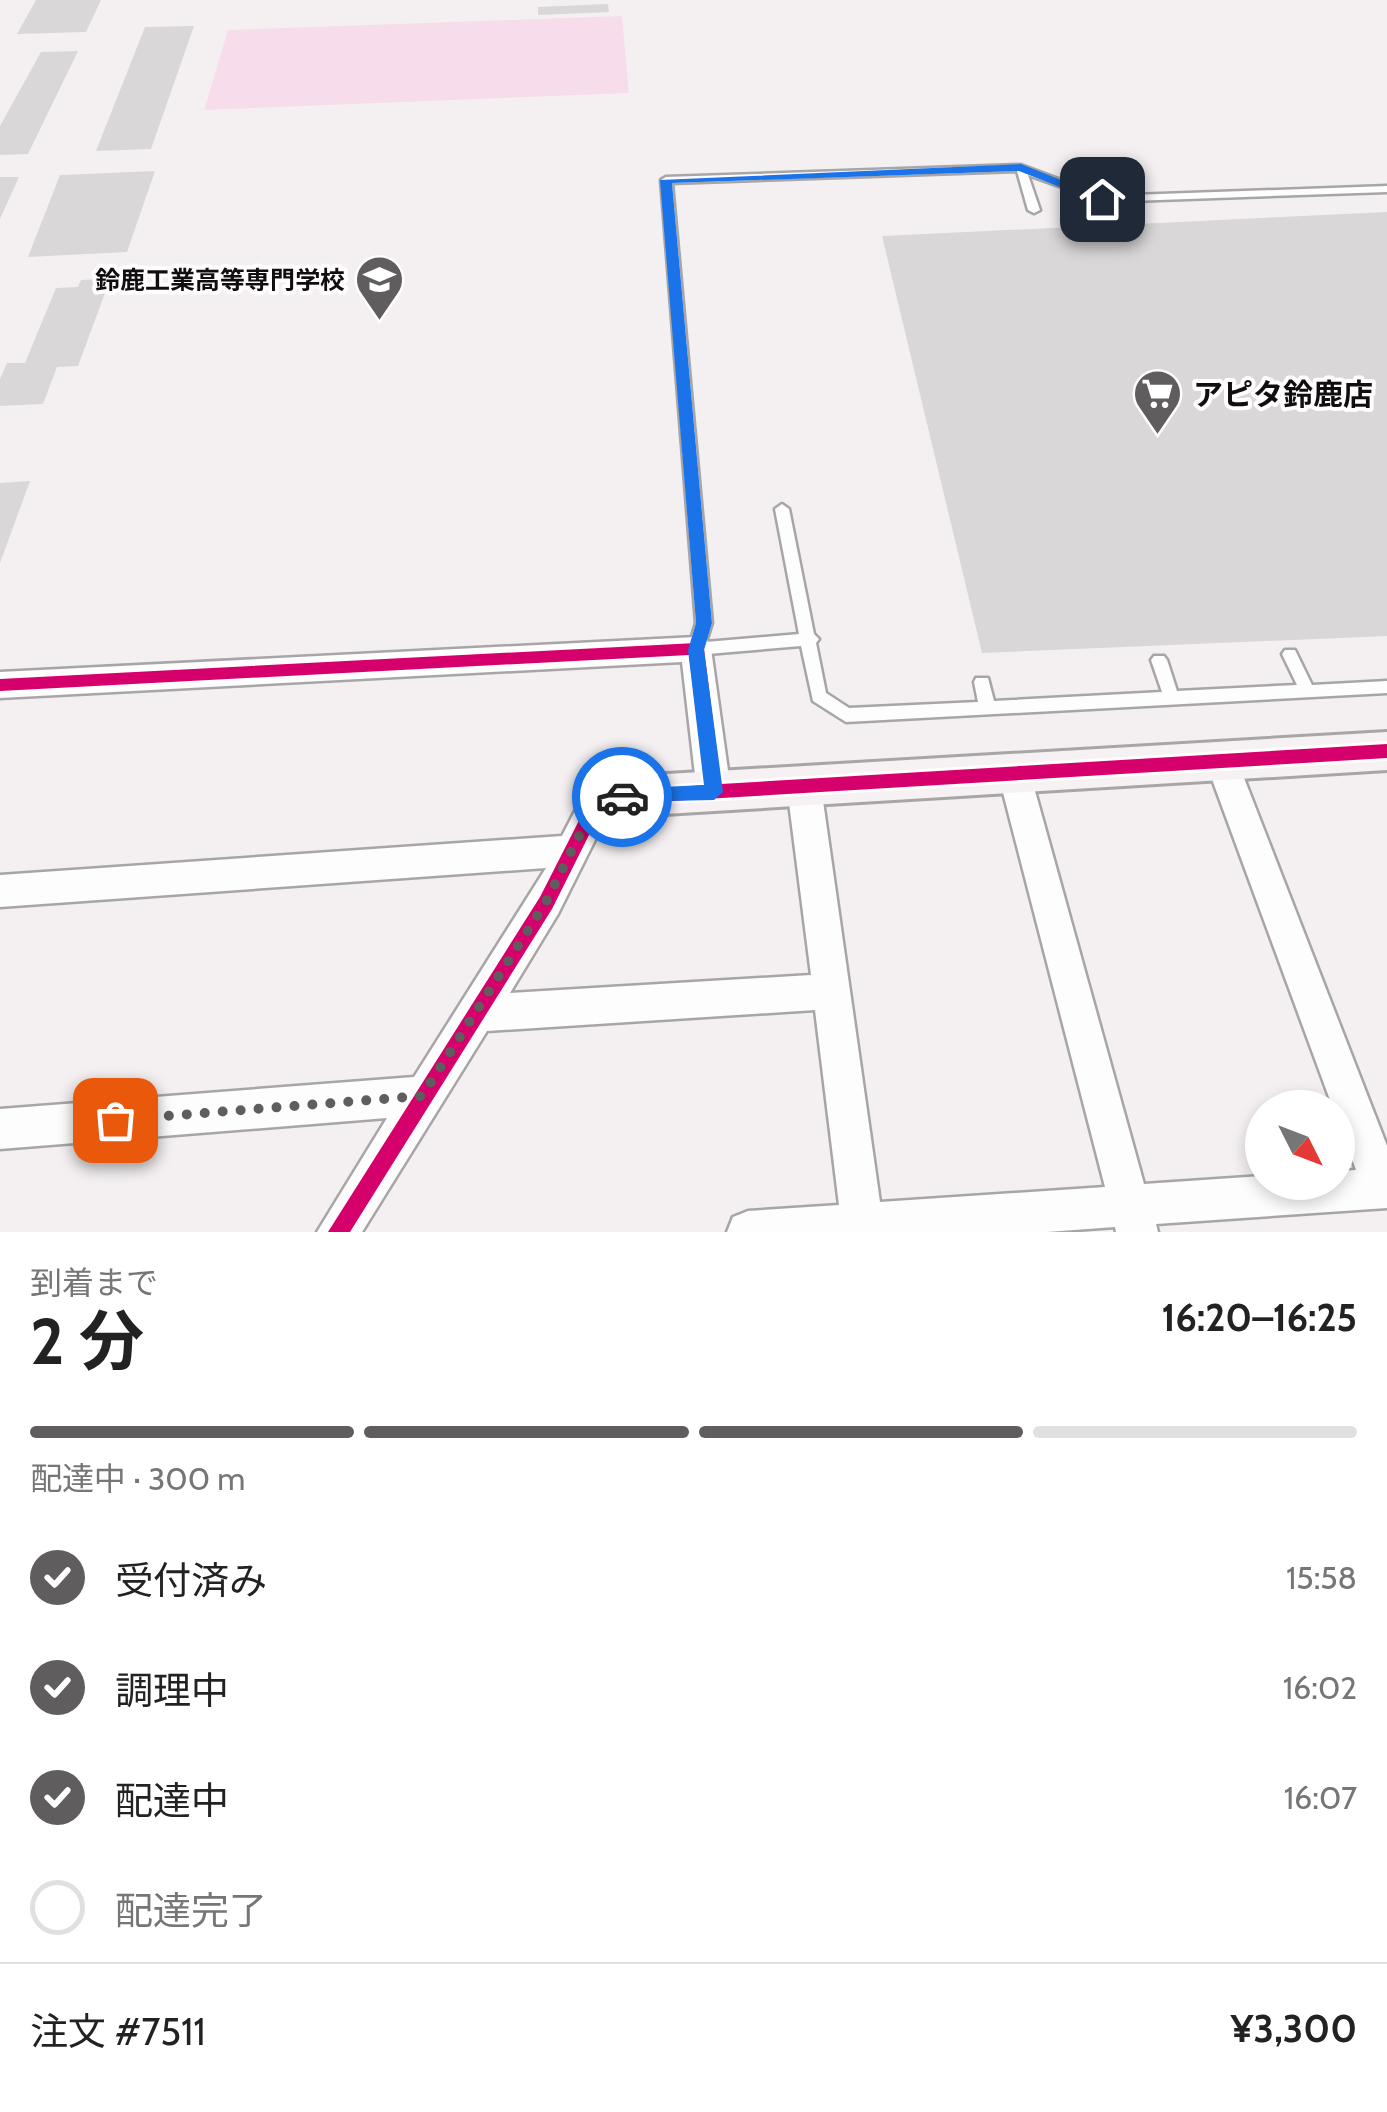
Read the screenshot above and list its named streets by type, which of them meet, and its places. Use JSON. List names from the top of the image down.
{
  "places": {
    "school or university": ["鈴鹿工業高等専門学校"],
    "supermarket": ["アピタ鈴鹿店"]
  },
  "north": "bottom right",
  "page": {
    "heading": ["2 分", "到着まで", "16:20–16:25"],
    "panel": ["注文 #7511", "¥3,300"],
    "bar": "配達中 · 300 m",
    "list": [
      ["受付済み", "15:58"],
      ["調理中", "16:02"],
      ["配達中", "16:07"],
      "配達完了"
    ]
  }
}
